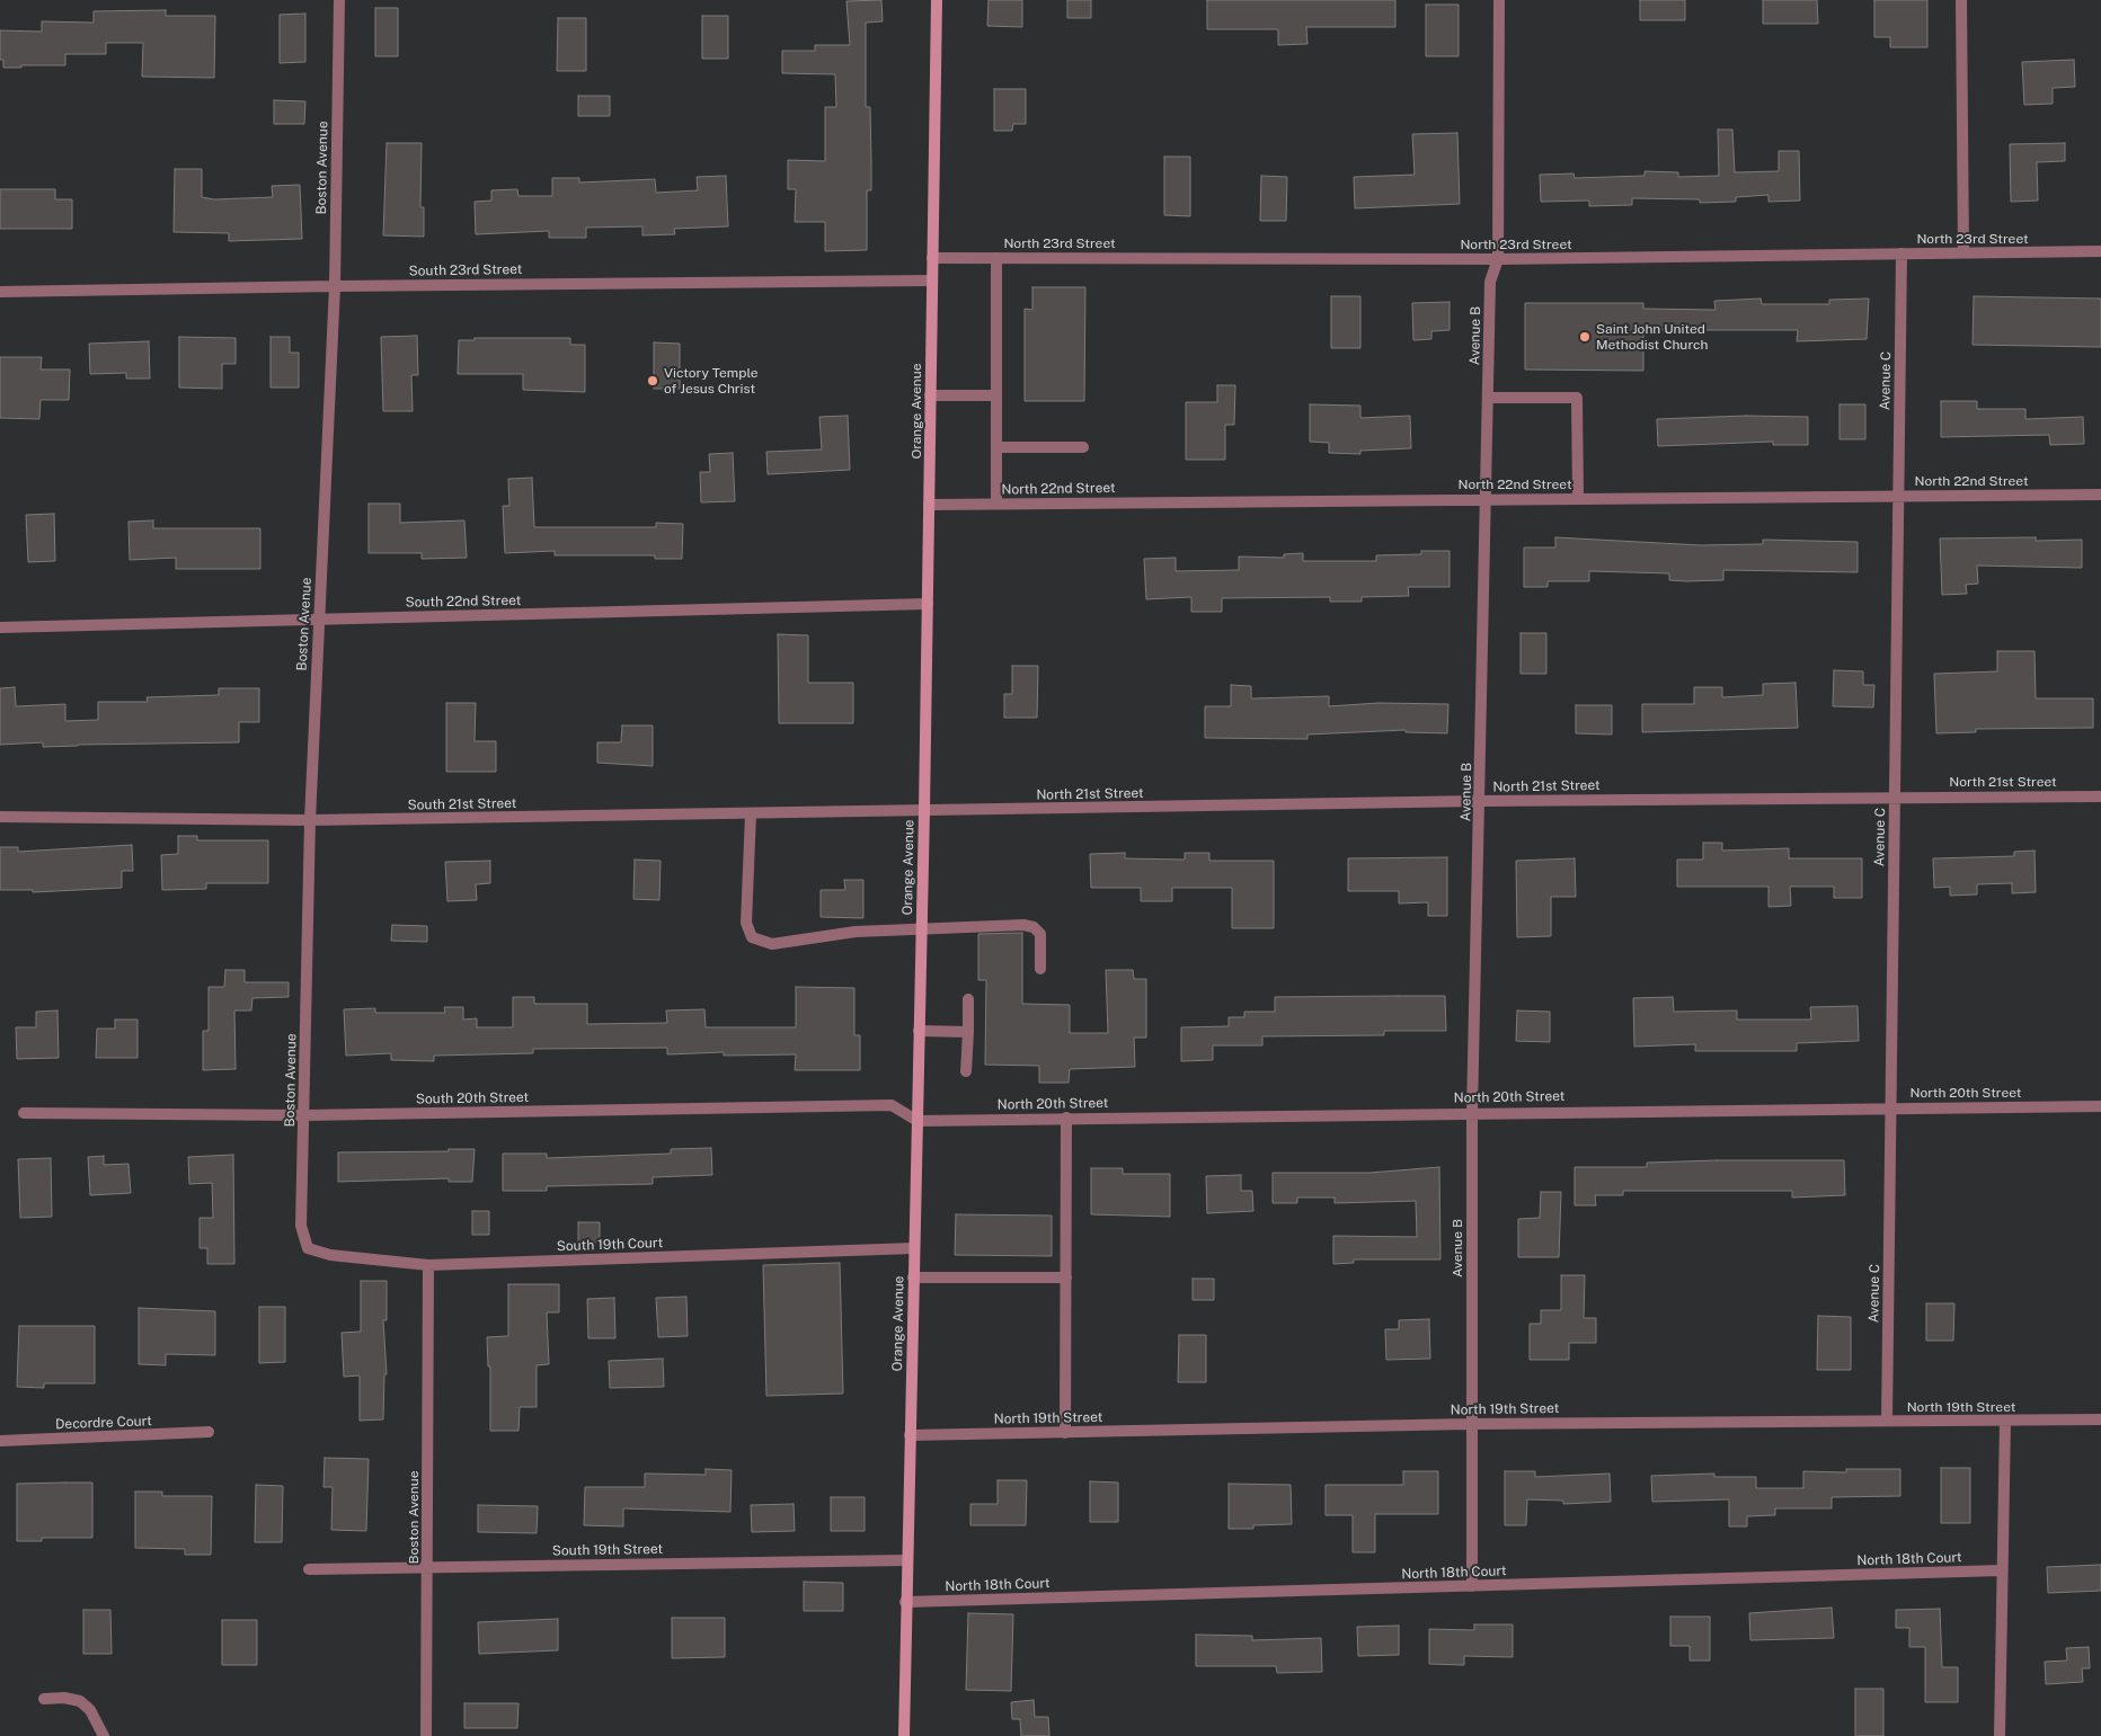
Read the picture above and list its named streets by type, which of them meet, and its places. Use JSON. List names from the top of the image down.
{
  "streets": {
    "main road": ["Orange Avenue"],
    "street": [
      "Boston Avenue",
      "North 23rd Street",
      "South 23rd Street",
      "Avenue B",
      "Avenue C",
      "North 22nd Street",
      "South 22nd Street",
      "North 21st Street",
      "South 21st Street",
      "North 20th Street",
      "South 20th Street",
      "South 19th Court",
      "North 19th Street",
      "Decordre Court",
      "South 19th Street",
      "North 18th Court"
    ]
  },
  "crossings": [
    ["Boston Avenue", "South 23rd Street"],
    ["Boston Avenue", "South 22nd Street"],
    ["Boston Avenue", "South 21st Street"],
    ["Boston Avenue", "South 20th Street"],
    ["Boston Avenue", "South 19th Court"],
    ["Boston Avenue", "South 19th Street"],
    ["North 23rd Street", "Avenue B"],
    ["North 23rd Street", "Avenue C"],
    ["North 23rd Street", "Orange Avenue"],
    ["South 23rd Street", "Orange Avenue"],
    ["Avenue B", "North 22nd Street"],
    ["Avenue B", "North 21st Street"],
    ["Avenue B", "North 20th Street"],
    ["Avenue B", "North 19th Street"],
    ["Avenue B", "North 18th Court"],
    ["Avenue C", "North 22nd Street"],
    ["Avenue C", "North 21st Street"],
    ["Avenue C", "North 20th Street"],
    ["Avenue C", "North 19th Street"],
    ["Orange Avenue", "North 22nd Street"],
    ["Orange Avenue", "South 22nd Street"],
    ["Orange Avenue", "North 21st Street"],
    ["Orange Avenue", "South 21st Street"],
    ["Orange Avenue", "North 20th Street"],
    ["Orange Avenue", "South 20th Street"],
    ["Orange Avenue", "South 19th Court"],
    ["Orange Avenue", "North 19th Street"],
    ["Orange Avenue", "South 19th Street"],
    ["Orange Avenue", "North 18th Court"],
    ["North 21st Street", "South 21st Street"],
    ["North 20th Street", "South 20th Street"]
  ],
  "places": ["Saint John United Methodist Church", "Victory Temple of Jesus Christ"]
}
